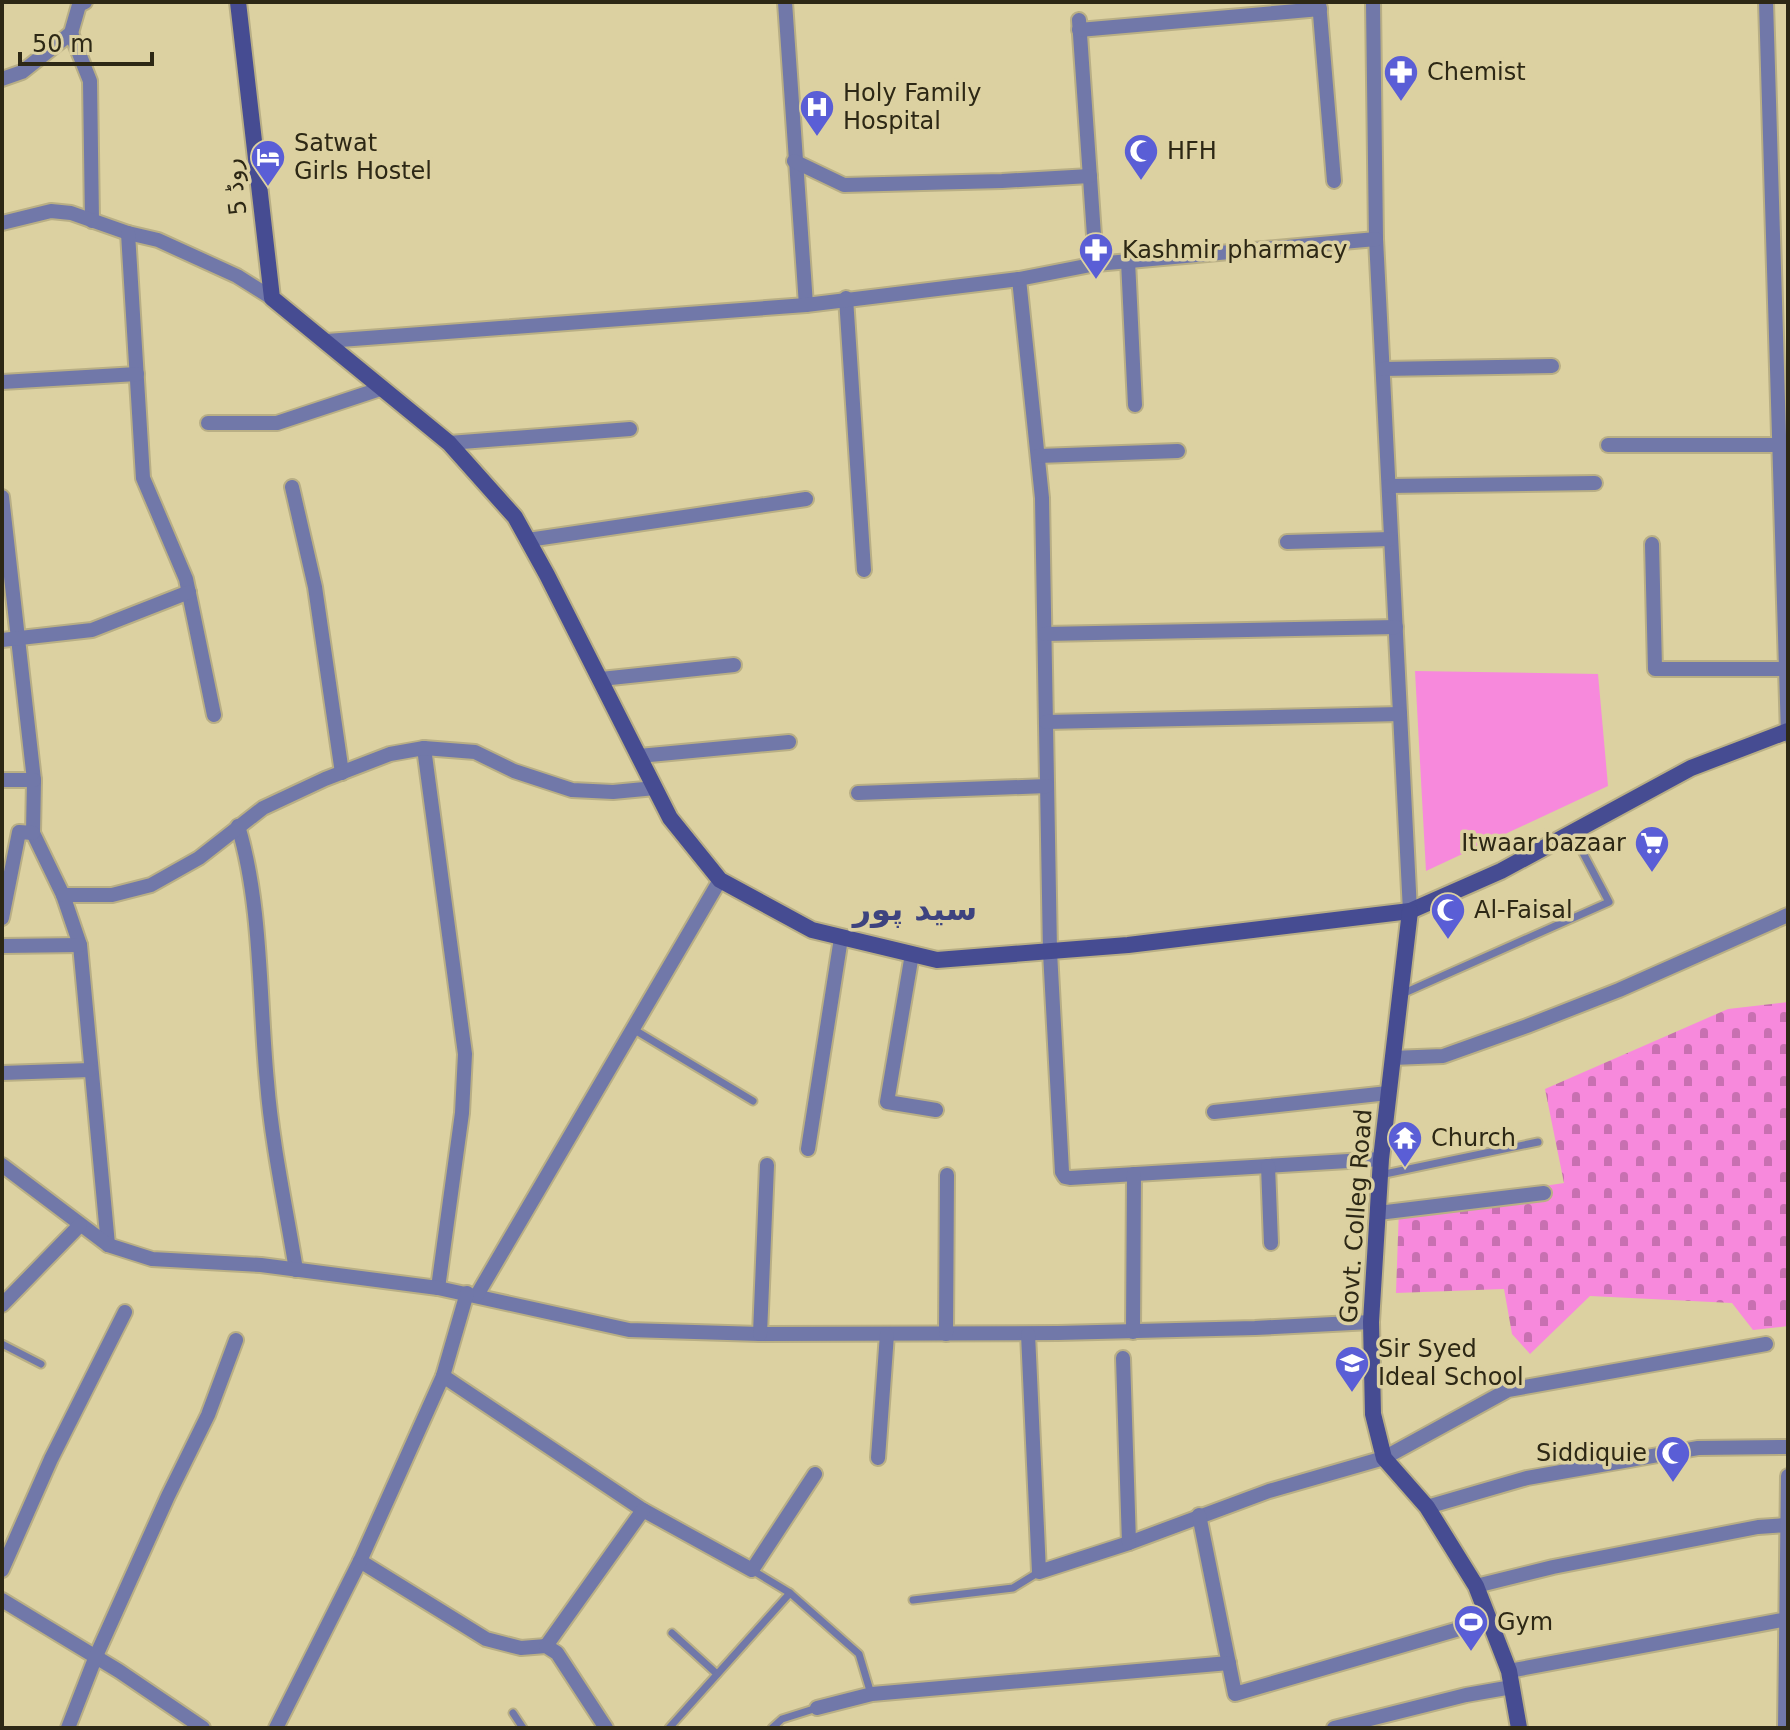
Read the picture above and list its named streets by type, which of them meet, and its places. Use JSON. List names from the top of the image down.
{
  "streets": {
    "main road": ["روڈ 5", "Govt. Colleg Road"]
  },
  "districts": ["سید پور"],
  "places": {
    "pharmacy": ["Chemist", "Kashmir pharmacy"],
    "hospital": ["Holy Family Hospital"],
    "mosque": ["HFH", "Al-Faisal", "Siddiquie"],
    "hotel": ["Satwat Girls Hostel"],
    "supermarket": ["Itwaar bazaar"],
    "temple": ["Church"],
    "school or university": ["Sir Syed Ideal School"],
    "sports": ["Gym"]
  },
  "scale_bar": "50 m"
}
